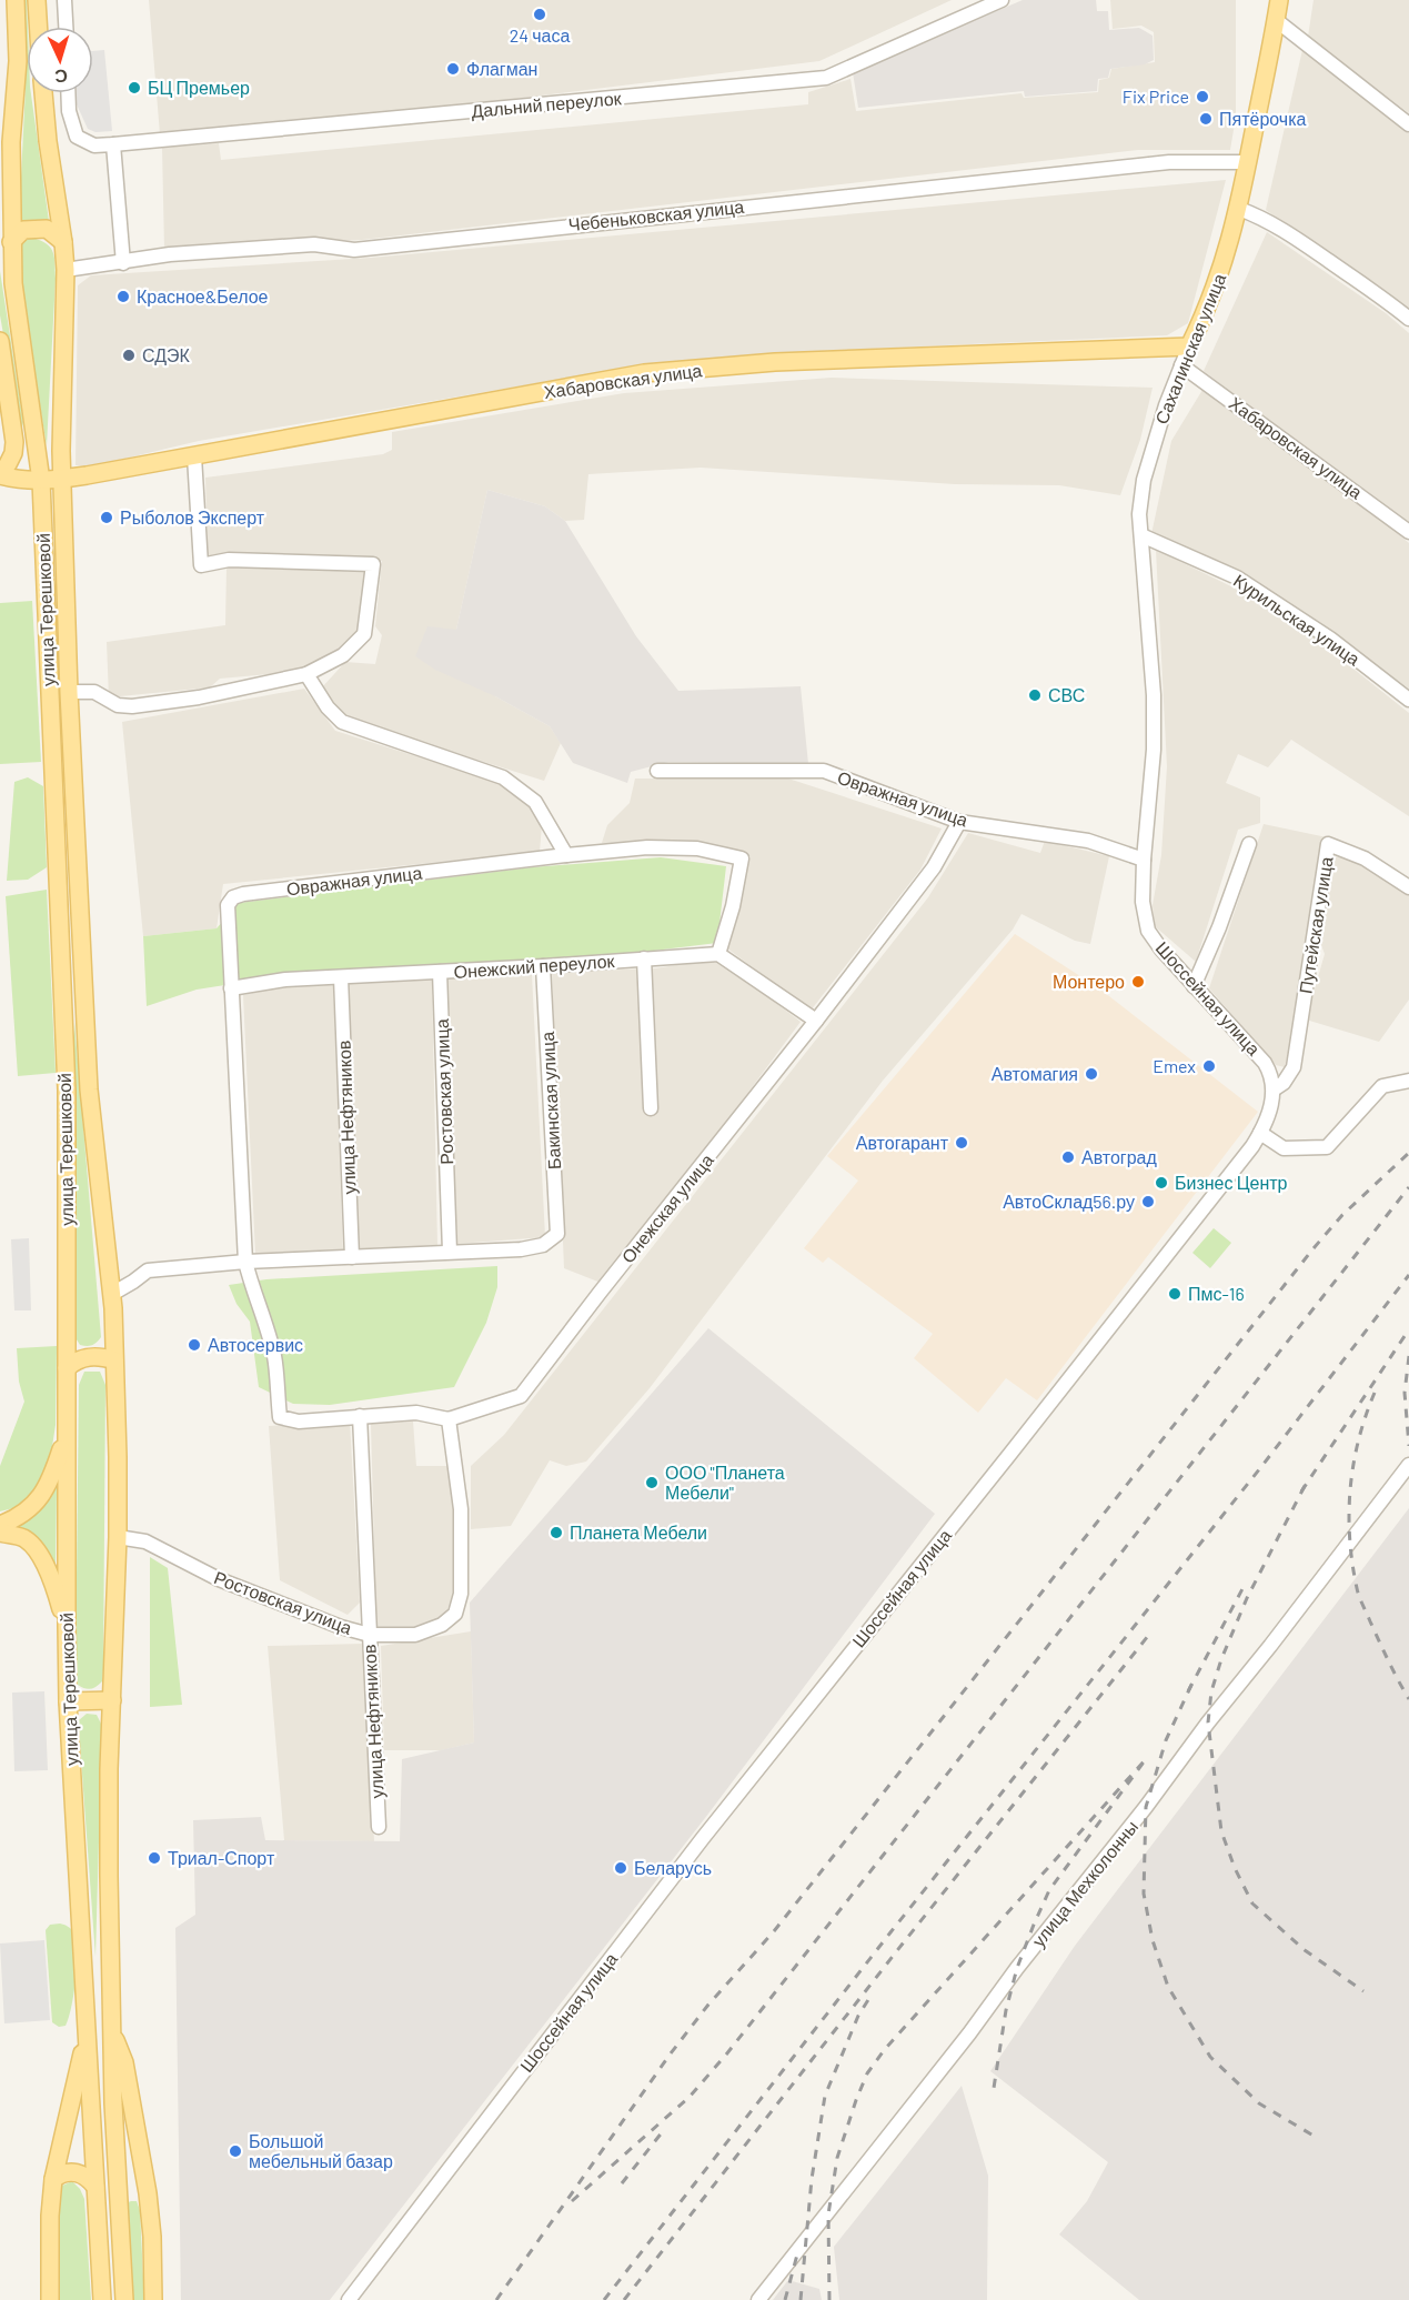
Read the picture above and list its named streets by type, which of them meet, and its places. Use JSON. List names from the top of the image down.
{
  "streets": {
    "main road": ["Сахалинская улица", "Хабаровская улица", "улица Терешковой"],
    "street": [
      "Дальний переулок",
      "Чебеньковская улица",
      "Курильская улица",
      "Овражная улица",
      "Путейская улица",
      "Онежский переулок",
      "Шоссейная улица",
      "Ростовская улица",
      "Бакинская улица",
      "улица Нефтяников",
      "Онежская улица",
      "улица Мехколонны"
    ]
  },
  "crossings": [
    ["Чебеньковская улица", "Сахалинская улица"],
    ["Чебеньковская улица", "улица Терешковой"],
    ["Сахалинская улица", "Хабаровская улица"],
    ["Сахалинская улица", "Курильская улица"],
    ["Сахалинская улица", "Овражная улица"],
    ["Сахалинская улица", "Шоссейная улица"],
    ["Хабаровская улица", "улица Терешковой"],
    ["улица Терешковой", "Ростовская улица"],
    ["Овражная улица", "Онежский переулок"],
    ["Овражная улица", "Шоссейная улица"],
    ["Овражная улица", "Онежская улица"],
    ["Путейская улица", "Шоссейная улица"],
    ["Онежский переулок", "Ростовская улица"],
    ["Онежский переулок", "Бакинская улица"],
    ["Онежский переулок", "улица Нефтяников"],
    ["Ростовская улица", "Бакинская улица"],
    ["Ростовская улица", "улица Нефтяников"],
    ["Ростовская улица", "Онежская улица"],
    ["улица Нефтяников", "Онежская улица"]
  ],
  "places": [
    "24 часа",
    "Флагман",
    "БЦ Премьер",
    "Fix Price",
    "Пятёрочка",
    "Красное&Белое",
    "СДЭК",
    "Рыболов Эксперт",
    "СВС",
    "Монтеро",
    "Emex",
    "Автомагия",
    "Автогарант",
    "Автоград",
    "Бизнес Центр",
    "АвтоСклад56.ру",
    "Пмс-16",
    "Автосервис",
    "ООО \"Планета Мебели\"",
    "Планета Мебели",
    "Триал-Спорт",
    "Беларусь",
    "Большой мебельный базар"
  ],
  "north": "bottom"
}
